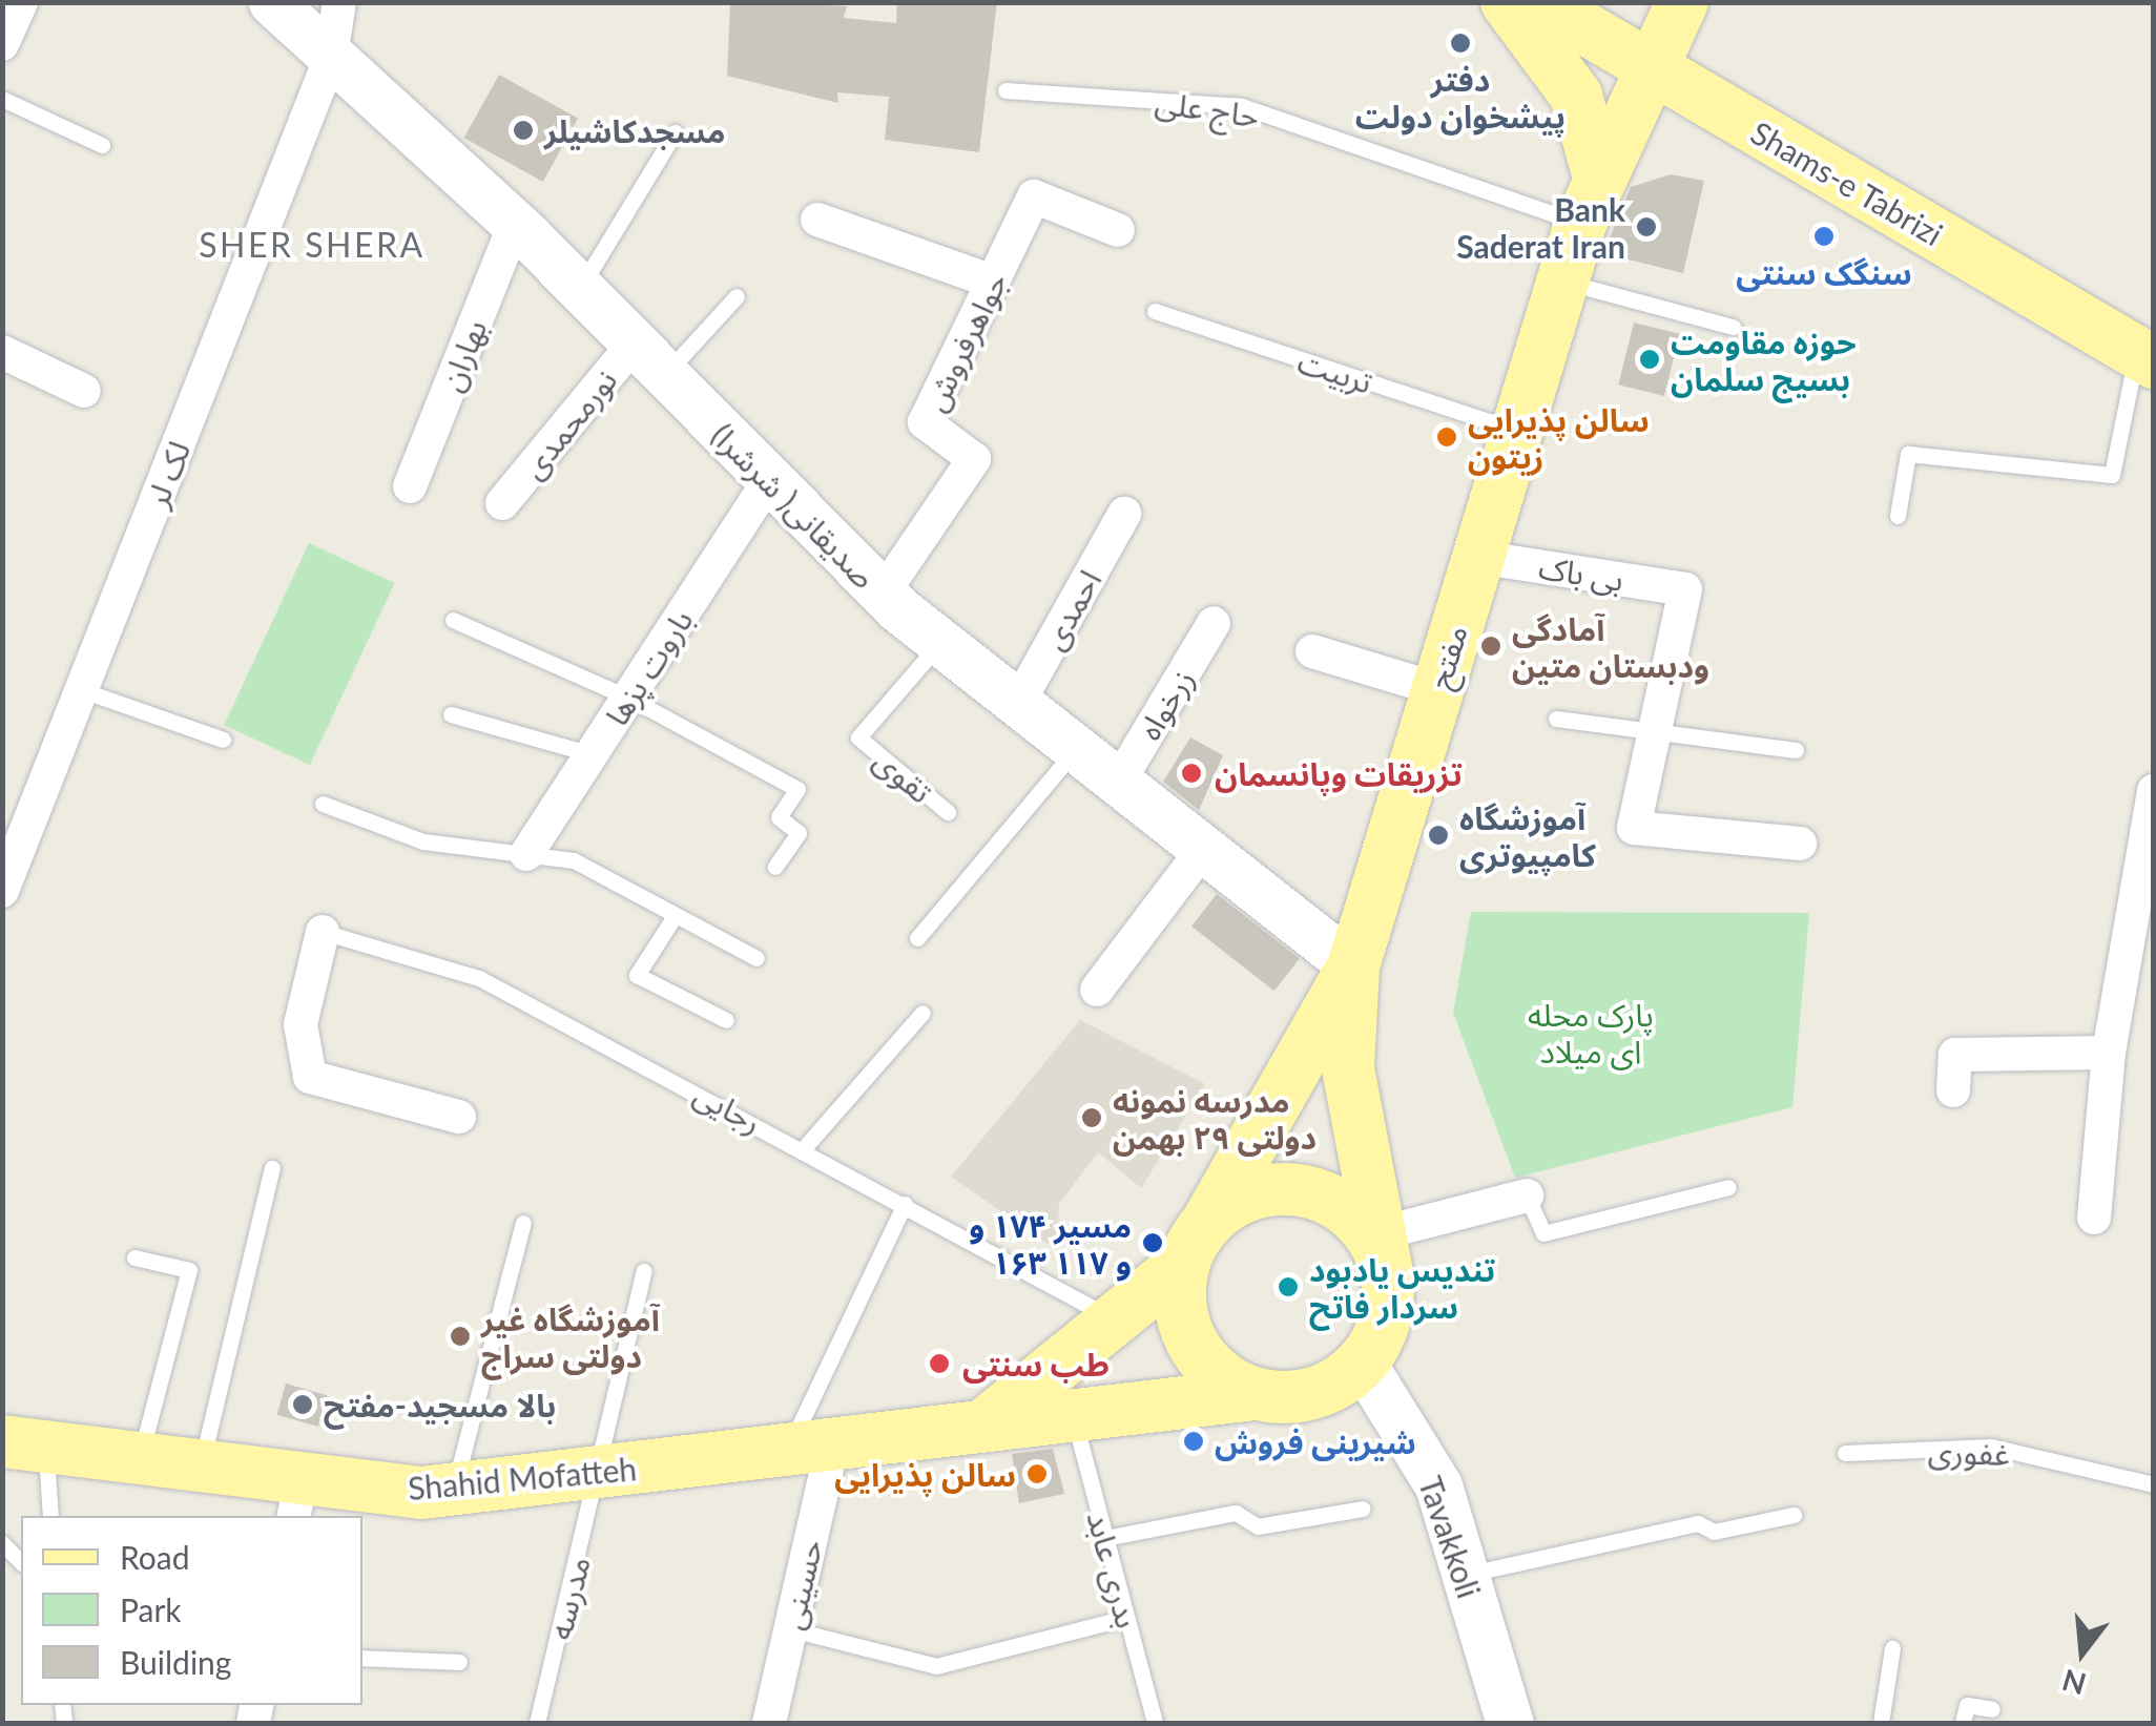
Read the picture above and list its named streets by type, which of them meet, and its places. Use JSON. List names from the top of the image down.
{
  "streets": {
    "main road": ["Shams-e Tabrizi", "مفتح", "Shahid Mofatteh"],
    "street": [
      "جواهرفروش",
      "بهاران",
      "نورمحمدی",
      "لک لر",
      "(شرشرا )صدیقانی",
      "بی باک",
      "احمدی",
      "باروت پزها",
      "زرخواه",
      "Tavakkoli",
      "حسینی"
    ],
    "lane": [
      "حاج علی",
      "تربیت",
      "تقوی",
      "رجایی",
      "غفوری",
      "بدری عابد",
      "مدرسه"
    ]
  },
  "crossings": [
    ["حاج علی", "مفتح"],
    ["Shams-e Tabrizi", "مفتح"],
    ["جواهرفروش", "(شرشرا )صدیقانی"],
    ["بهاران", "(شرشرا )صدیقانی"],
    ["تربیت", "مفتح"],
    ["نورمحمدی", "(شرشرا )صدیقانی"],
    ["لک لر", "(شرشرا )صدیقانی"],
    ["(شرشرا )صدیقانی", "احمدی"],
    ["(شرشرا )صدیقانی", "مفتح"],
    ["(شرشرا )صدیقانی", "باروت پزها"],
    ["(شرشرا )صدیقانی", "زرخواه"],
    ["(شرشرا )صدیقانی", "تقوی"],
    ["بی باک", "مفتح"],
    ["مفتح", "Shahid Mofatteh"],
    ["مفتح", "Tavakkoli"],
    ["Shahid Mofatteh", "Tavakkoli"],
    ["Shahid Mofatteh", "بدری عابد"],
    ["Shahid Mofatteh", "حسینی"],
    ["Shahid Mofatteh", "مدرسه"]
  ],
  "districts": ["SHER SHERA"],
  "parks": ["پارک محله ای میلاد"],
  "places": [
    "دفتر پیشخوان دولت",
    "مسجدکاشیلر",
    "Bank Saderat Iran",
    "سنگک سنتی",
    "حوزه مقاومت بسیج سلمان",
    "سالن پذیرایی زیتون",
    "آمادگی ودبستان متین",
    "تزریقات وپانسمان",
    "آموزشگاه کامپیوتری",
    "مدرسه نمونه دولتی ۲۹ بهمن",
    "مسیر ۱۷۴ و ۱۶۳ و ۱۱۷",
    "تندیس یادبود سردار فاتح",
    "آموزشگاه غیر دولتی سراج",
    "طب سنتی",
    "بالا مسجید-مفتح",
    "شیرینی فروش",
    "سالن پذیرایی"
  ],
  "legend": ["Road", "Park", "Building"],
  "north": "bottom"
}
